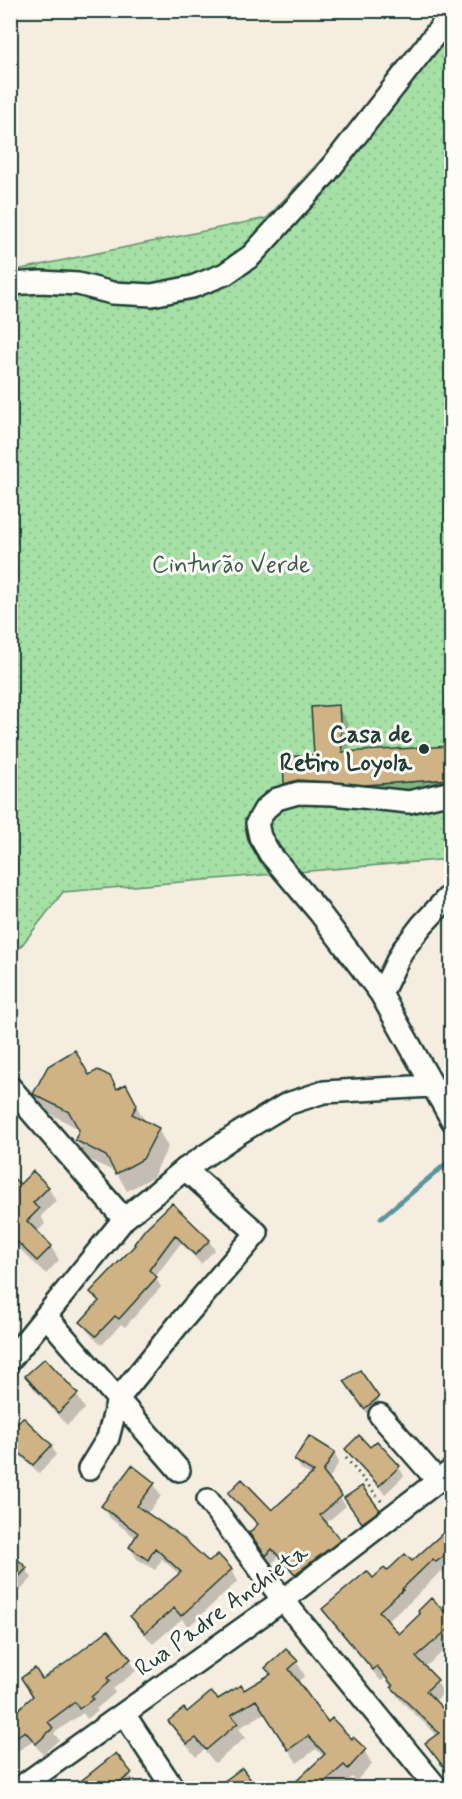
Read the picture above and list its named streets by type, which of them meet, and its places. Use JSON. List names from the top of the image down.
{
  "streets": {
    "street": ["Rua Padre Anchieta"]
  },
  "parks": ["Cinturão Verde"],
  "places": ["Casa de Retiro Loyola"]
}
